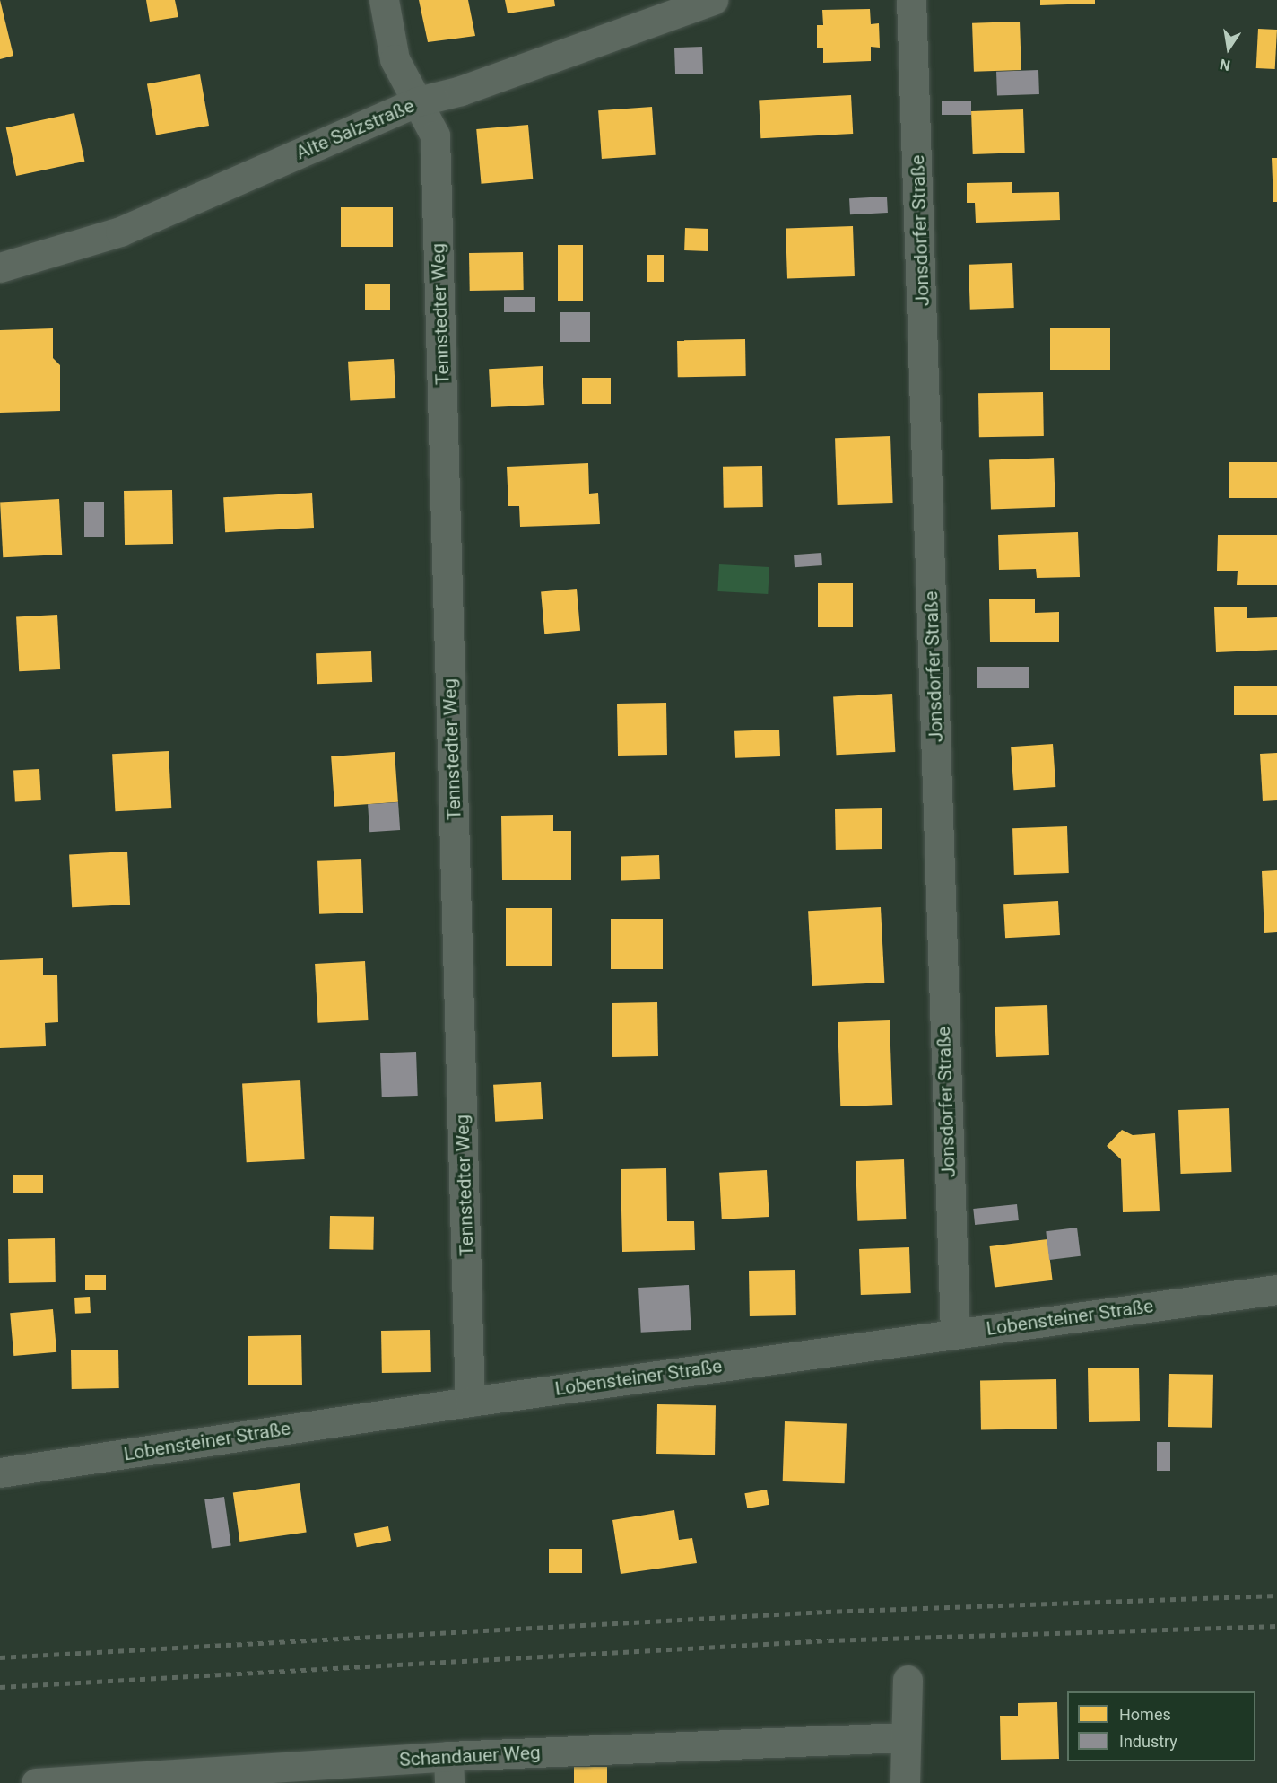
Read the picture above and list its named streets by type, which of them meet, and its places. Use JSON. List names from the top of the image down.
{
  "streets": {
    "street": [
      "Alte Salzstraße",
      "Jonsdorfer Straße",
      "Tennstedter Weg",
      "Lobensteiner Straße",
      "Schandauer Weg"
    ]
  },
  "crossings": [
    ["Alte Salzstraße", "Tennstedter Weg"],
    ["Jonsdorfer Straße", "Lobensteiner Straße"],
    ["Tennstedter Weg", "Lobensteiner Straße"]
  ],
  "legend": ["Homes", "Industry"],
  "north": "bottom"
}
